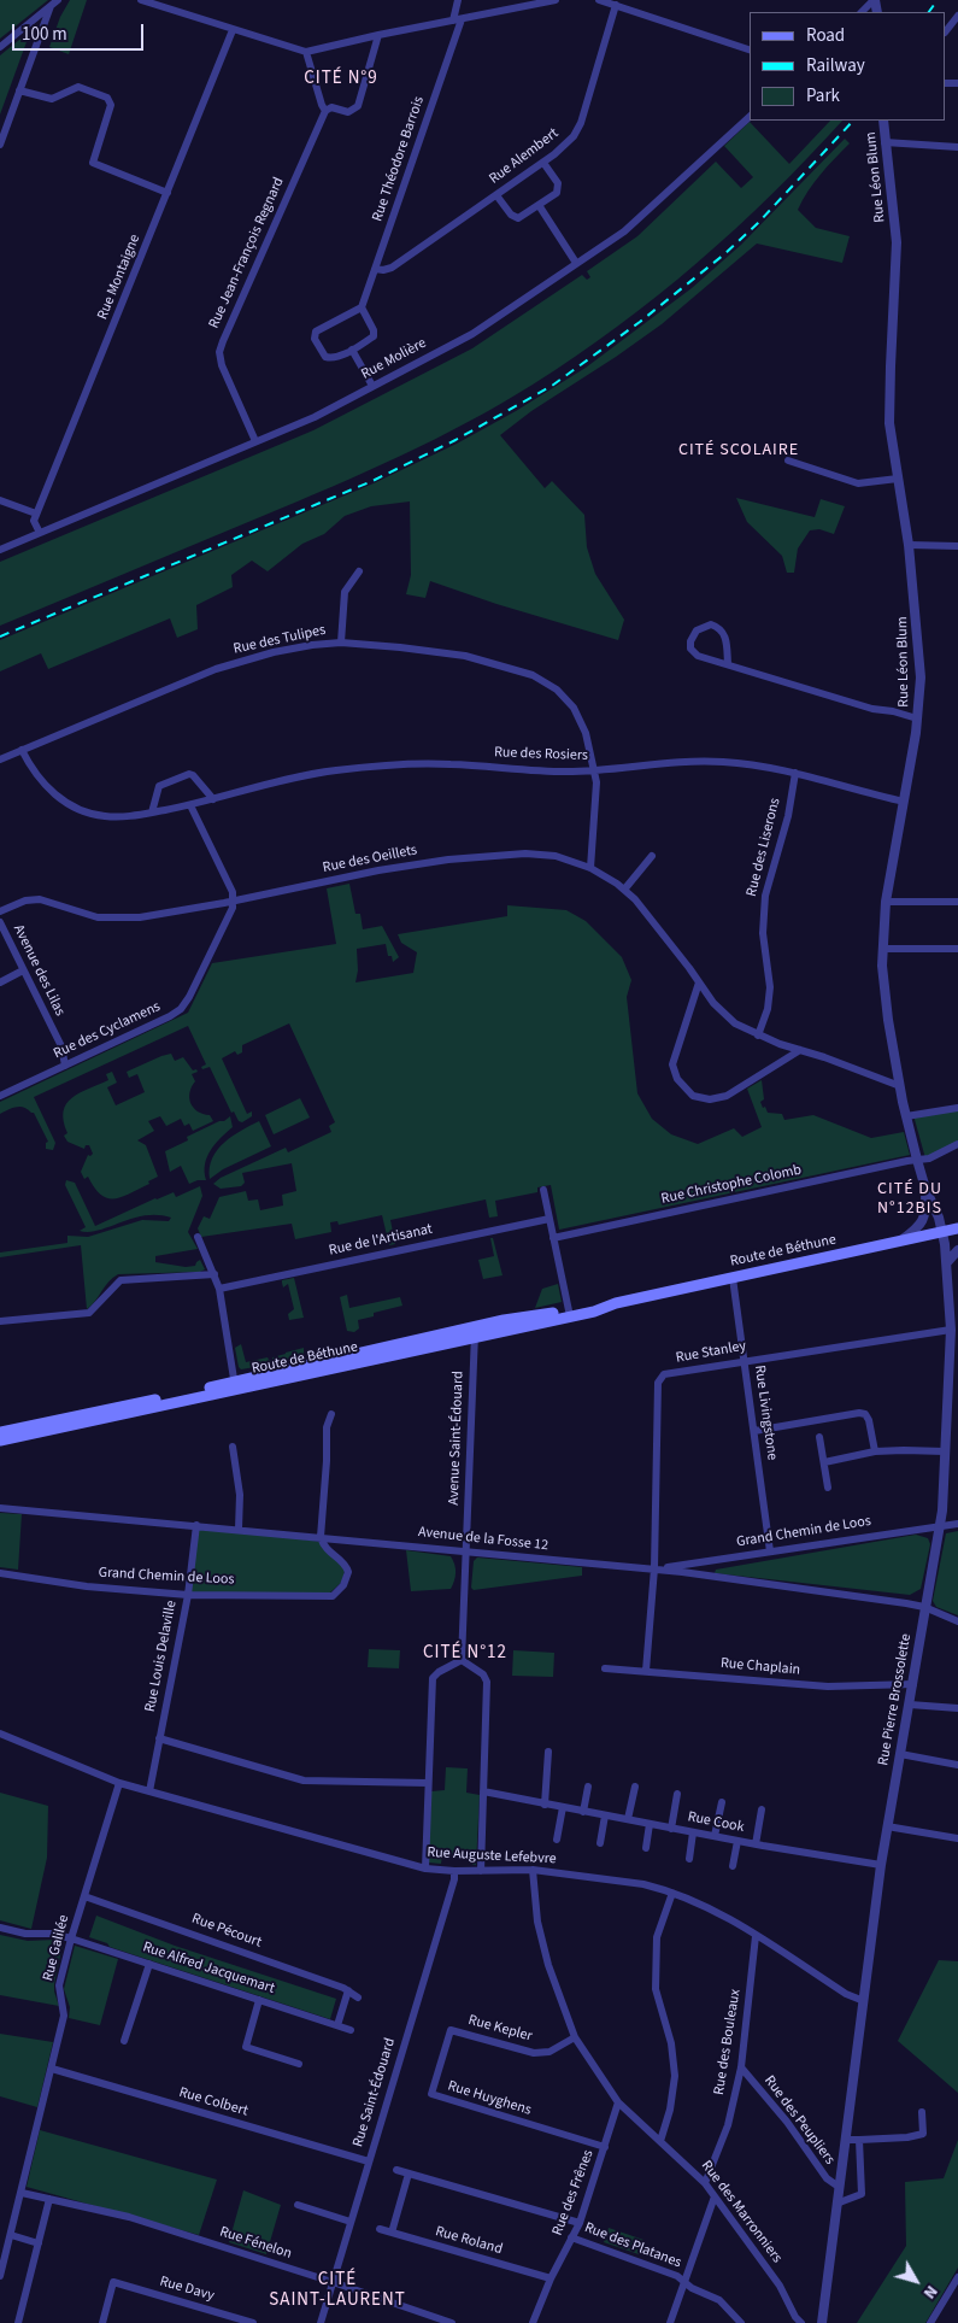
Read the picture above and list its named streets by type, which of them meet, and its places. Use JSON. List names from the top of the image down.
{
  "streets": {
    "main road": ["Route de Béthune"],
    "street": [
      "Rue Alembert",
      "Rue Théodore Barrois",
      "Rue Léon Blum",
      "Rue Jean-François Regnard",
      "Rue Montaigne",
      "Rue Molière",
      "Rue des Tulipes",
      "Rue des Rosiers",
      "Rue des Liserons",
      "Rue des Oeillets",
      "Avenue des Lilas",
      "Rue des Cyclamens",
      "Rue Christophe Colomb",
      "Rue de l'Artisanat",
      "Rue Stanley",
      "Rue Livingstone",
      "Avenue Saint-Édouard",
      "Grand Chemin de Loos",
      "Avenue de la Fosse 12",
      "Rue Louis Delaville",
      "Rue Chaplain",
      "Rue Pierre Brossolette",
      "Rue Cook",
      "Rue Auguste Lefebvre",
      "Rue Pécourt",
      "Rue Galilée",
      "Rue Alfred Jacquemart",
      "Rue Kepler",
      "Rue des Bouleaux",
      "Rue Saint-Édouard",
      "Rue Huyghens",
      "Rue Colbert",
      "Rue des Peupliers",
      "Rue des Frênes",
      "Rue des Marronniers",
      "Rue Roland",
      "Rue Fénelon",
      "Rue des Platanes",
      "Rue Davy"
    ]
  },
  "crossings": [
    ["Rue Alembert", "Rue Théodore Barrois"],
    ["Rue Léon Blum", "Rue des Rosiers"],
    ["Rue Léon Blum", "Rue des Oeillets"],
    ["Rue Léon Blum", "Rue Christophe Colomb"],
    ["Rue Léon Blum", "Route de Béthune"],
    ["Rue Léon Blum", "Rue Pierre Brossolette"],
    ["Rue Jean-François Regnard", "Rue Molière"],
    ["Rue des Tulipes", "Rue des Rosiers"],
    ["Rue des Tulipes", "Rue des Oeillets"],
    ["Rue des Rosiers", "Rue des Liserons"],
    ["Rue des Liserons", "Rue des Oeillets"],
    ["Rue des Oeillets", "Rue des Cyclamens"],
    ["Avenue des Lilas", "Rue des Cyclamens"],
    ["Route de Béthune", "Rue Livingstone"],
    ["Route de Béthune", "Avenue Saint-Édouard"],
    ["Route de Béthune", "Rue Pierre Brossolette"],
    ["Rue Stanley", "Rue Livingstone"],
    ["Rue Stanley", "Grand Chemin de Loos"],
    ["Rue Stanley", "Avenue de la Fosse 12"],
    ["Rue Stanley", "Rue Chaplain"],
    ["Rue Stanley", "Rue Pierre Brossolette"],
    ["Rue Livingstone", "Grand Chemin de Loos"],
    ["Avenue Saint-Édouard", "Avenue de la Fosse 12"],
    ["Grand Chemin de Loos", "Avenue de la Fosse 12"],
    ["Grand Chemin de Loos", "Rue Louis Delaville"],
    ["Grand Chemin de Loos", "Rue Pierre Brossolette"],
    ["Avenue de la Fosse 12", "Rue Louis Delaville"],
    ["Avenue de la Fosse 12", "Rue Pierre Brossolette"],
    ["Rue Louis Delaville", "Rue Auguste Lefebvre"],
    ["Rue Chaplain", "Rue Pierre Brossolette"],
    ["Rue Pierre Brossolette", "Rue Cook"],
    ["Rue Pierre Brossolette", "Rue Auguste Lefebvre"],
    ["Rue Pierre Brossolette", "Rue des Peupliers"],
    ["Rue Auguste Lefebvre", "Rue Galilée"],
    ["Rue Auguste Lefebvre", "Rue des Bouleaux"],
    ["Rue Auguste Lefebvre", "Rue Saint-Édouard"],
    ["Rue Auguste Lefebvre", "Rue des Marronniers"],
    ["Rue Pécourt", "Rue Galilée"],
    ["Rue Galilée", "Rue Alfred Jacquemart"],
    ["Rue Galilée", "Rue Colbert"],
    ["Rue Galilée", "Rue Fénelon"],
    ["Rue Kepler", "Rue Huyghens"],
    ["Rue Kepler", "Rue des Marronniers"],
    ["Rue des Bouleaux", "Rue des Peupliers"],
    ["Rue des Bouleaux", "Rue des Marronniers"],
    ["Rue Saint-Édouard", "Rue Colbert"],
    ["Rue Saint-Édouard", "Rue Fénelon"],
    ["Rue Huyghens", "Rue des Frênes"],
    ["Rue des Frênes", "Rue des Marronniers"],
    ["Rue des Frênes", "Rue Roland"],
    ["Rue des Frênes", "Rue des Platanes"]
  ],
  "districts": [
    "CITÉ N°9",
    "CITÉ SCOLAIRE",
    "CITÉ DU N°12BIS",
    "CITÉ N°12",
    "CITÉ SAINT-LAURENT"
  ],
  "legend": ["Road", "Railway", "Park"],
  "scale_bar": "100 m",
  "north": "bottom right"
}
